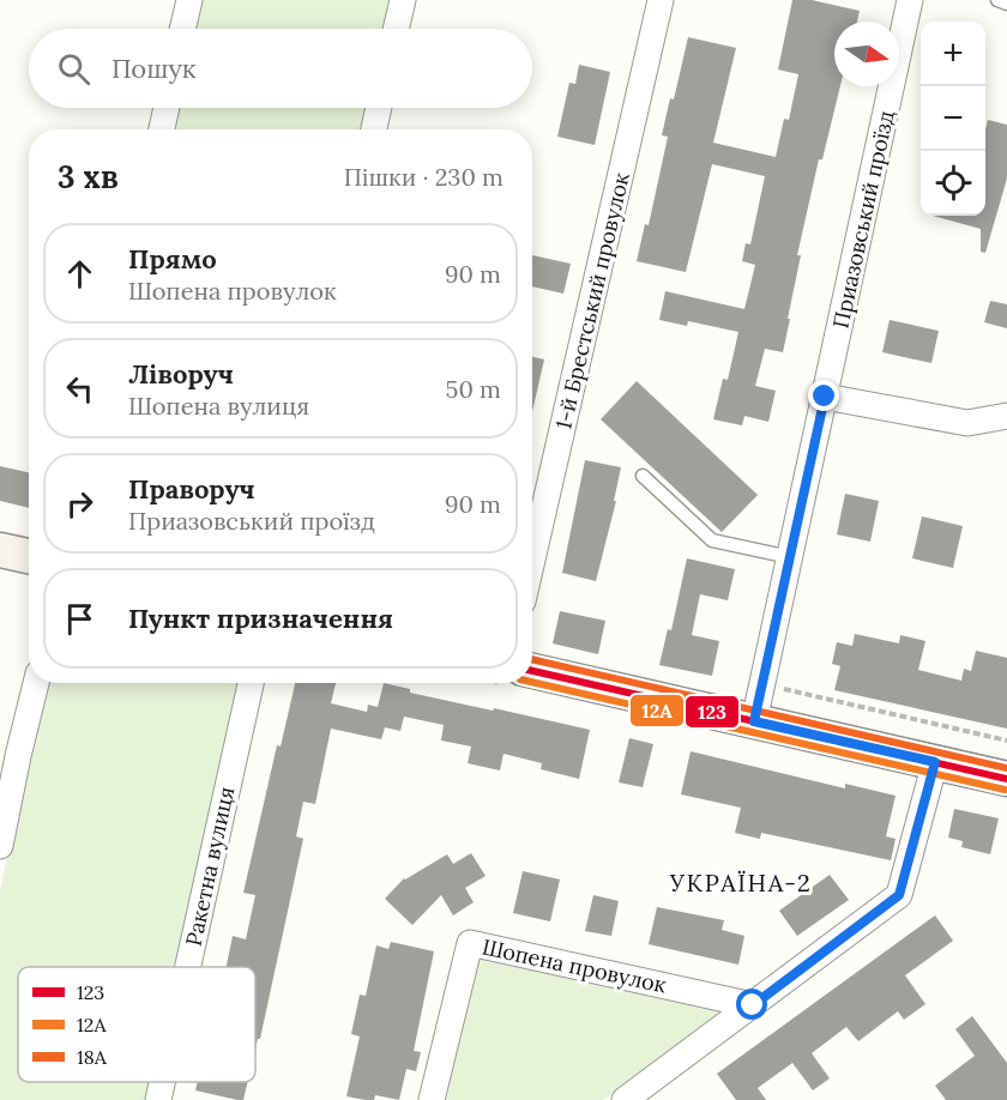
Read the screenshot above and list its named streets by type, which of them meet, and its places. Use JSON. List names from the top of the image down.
{
  "streets": {
    "street": [
      "Приазовський проїзд",
      "1-й Брестський провулок",
      "Ракетна вулиця",
      "Шопена провулок"
    ]
  },
  "districts": ["УКРАЇНА-2"],
  "lines": ["transit line 18А", "transit line 123", "transit line 12А"],
  "legend": ["123", "12А", "18А"],
  "north": "right",
  "page": {
    "map_buttons": ["+", "−"],
    "search": "Пошук",
    "heading": ["3 хв", "Пішки · 230 m"],
    "list": [
      ["Прямо", "Шопена провулок", "90 m"],
      ["Ліворуч", "Шопена вулиця", "50 m"],
      ["Праворуч", "Приазовський проїзд", "90 m"],
      "Пункт призначення"
    ]
  }
}
